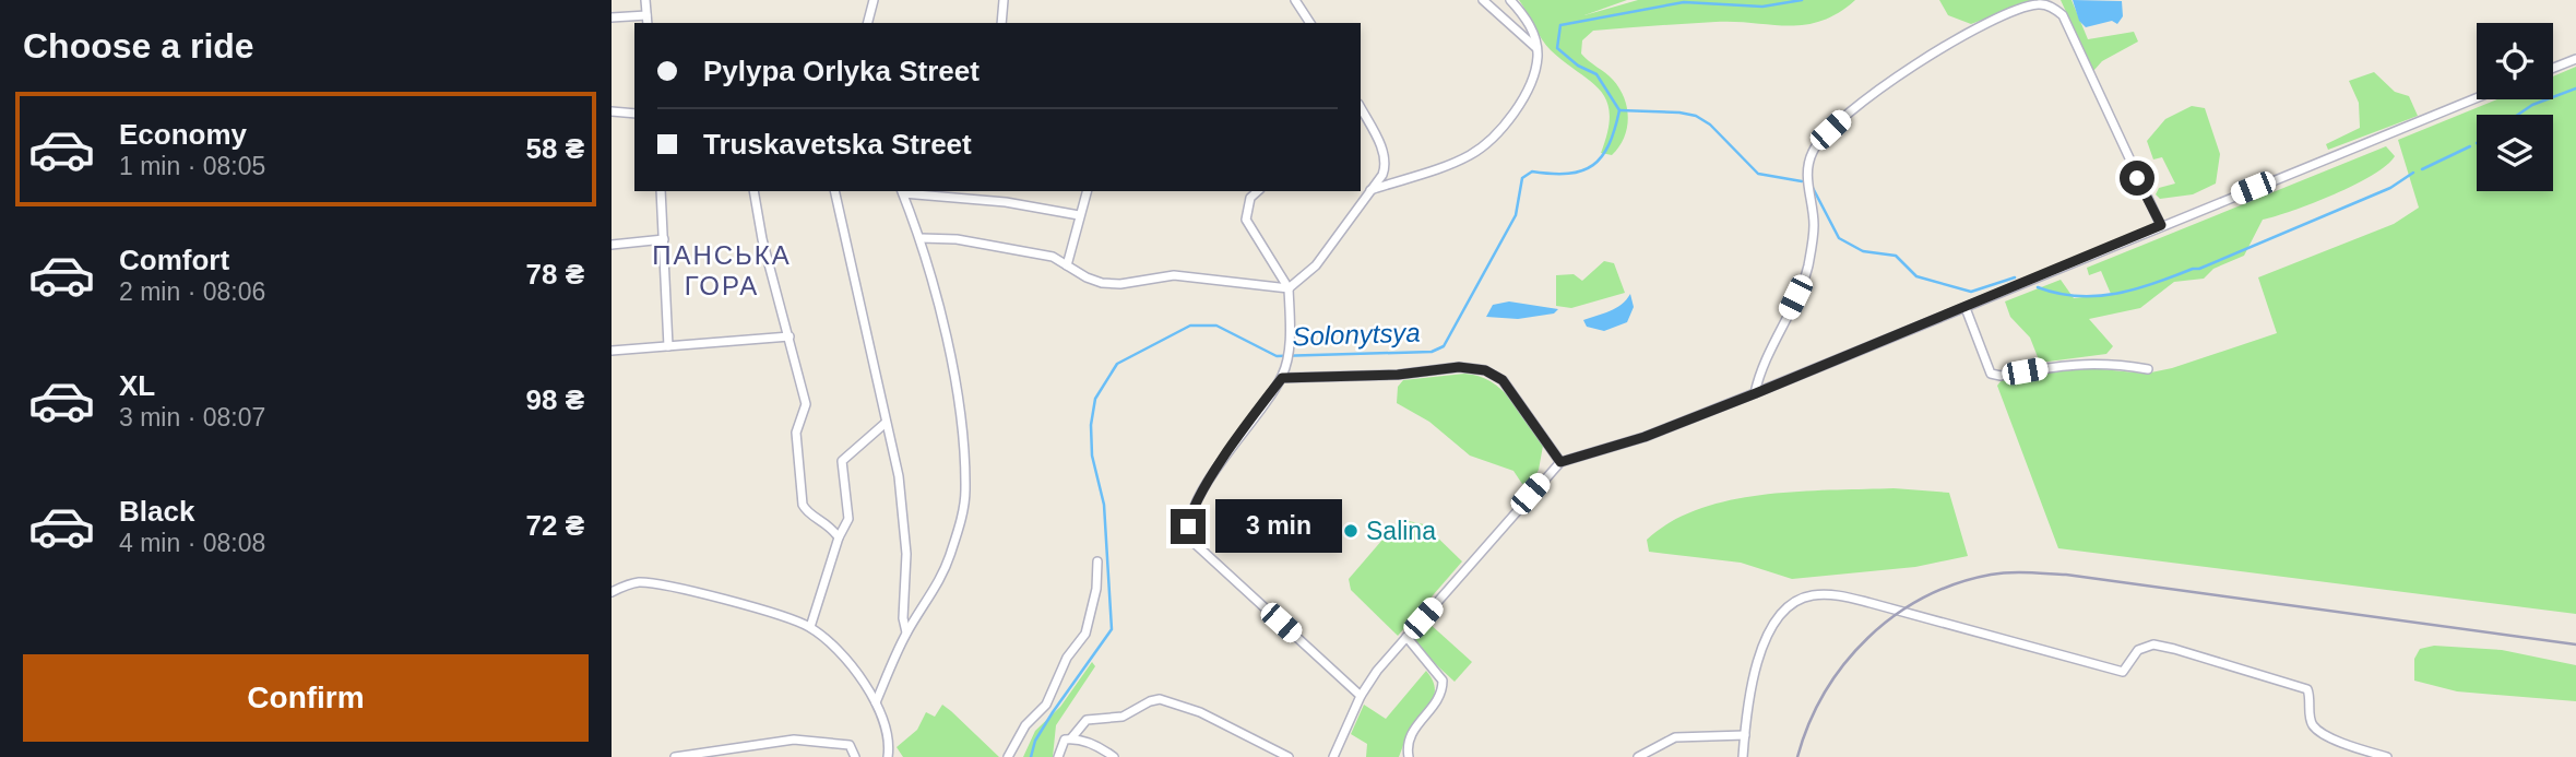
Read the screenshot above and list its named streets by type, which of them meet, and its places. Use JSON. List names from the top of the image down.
{
  "districts": ["ПАНСЬКА ГОРА"],
  "water": ["Solonytsya"],
  "places": ["Salina"],
  "page": {
    "heading": "Choose a ride",
    "banner": ["Pylypa Orlyka Street", "Truskavetska Street"],
    "list": [
      {
        "name": "Economy",
        "note": "1 min · 08:05",
        "value": "58 ₴"
      },
      {
        "name": "Comfort",
        "note": "2 min · 08:06",
        "value": "78 ₴"
      },
      {
        "name": "XL",
        "note": "3 min · 08:07",
        "value": "98 ₴"
      },
      {
        "name": "Black",
        "note": "4 min · 08:08",
        "value": "72 ₴"
      }
    ],
    "bubble": "3 min",
    "buttons": "Confirm"
  }
}
